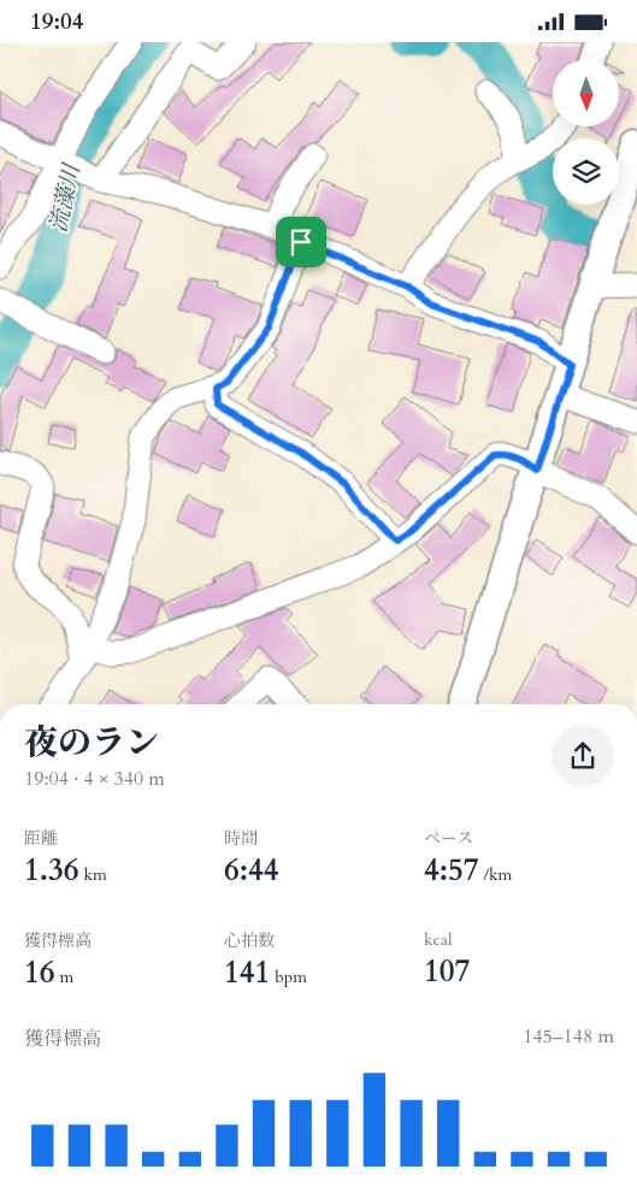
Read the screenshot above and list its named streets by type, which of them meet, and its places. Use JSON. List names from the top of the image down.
{
  "water": ["流藻川"],
  "north": "bottom",
  "page": {
    "status": "19:04",
    "heading": ["夜のラン", "19:04 · 4 × 340 m"],
    "stats": [
      ["距離", "1.36 km"],
      ["時間", "6:44"],
      ["ペース", "4:57 /km"],
      ["獲得標高", "16 m"],
      ["心拍数", "141 bpm"],
      ["kcal", "107"]
    ],
    "chart": ["獲得標高", "145–148 m"]
  }
}
